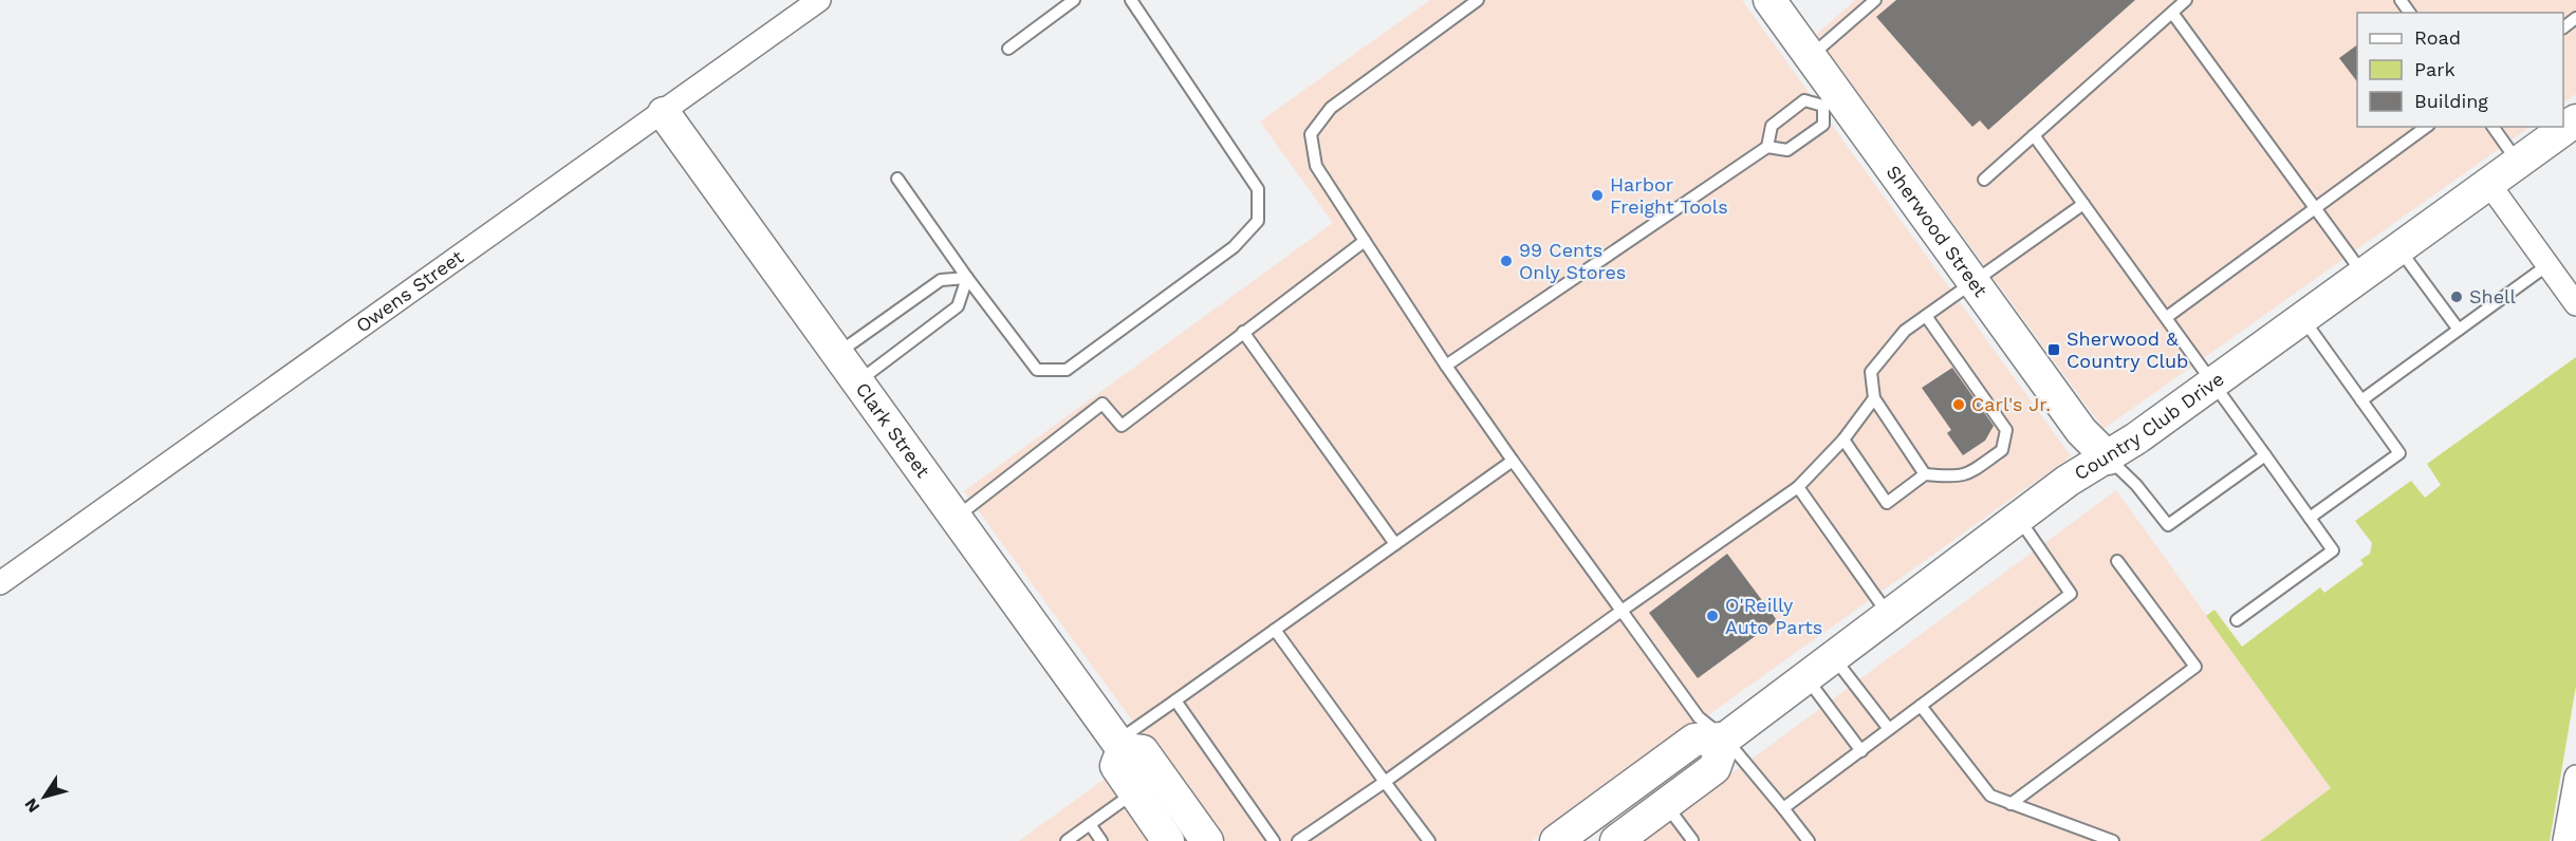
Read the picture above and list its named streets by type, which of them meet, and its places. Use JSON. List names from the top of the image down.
{
  "streets": {
    "street": [
      "Sherwood Street",
      "Owens Street",
      "Country Club Drive",
      "Clark Street"
    ]
  },
  "crossings": [
    ["Sherwood Street", "Country Club Drive"],
    ["Owens Street", "Clark Street"]
  ],
  "places": {
    "other": [
      "Harbor Freight Tools",
      "99 Cents Only Stores",
      "Shell",
      "Carl's Jr.",
      "O'Reilly Auto Parts"
    ],
    "transit": ["Sherwood & Country Club"]
  },
  "legend": ["Road", "Park", "Building"],
  "north": "bottom left"
}
